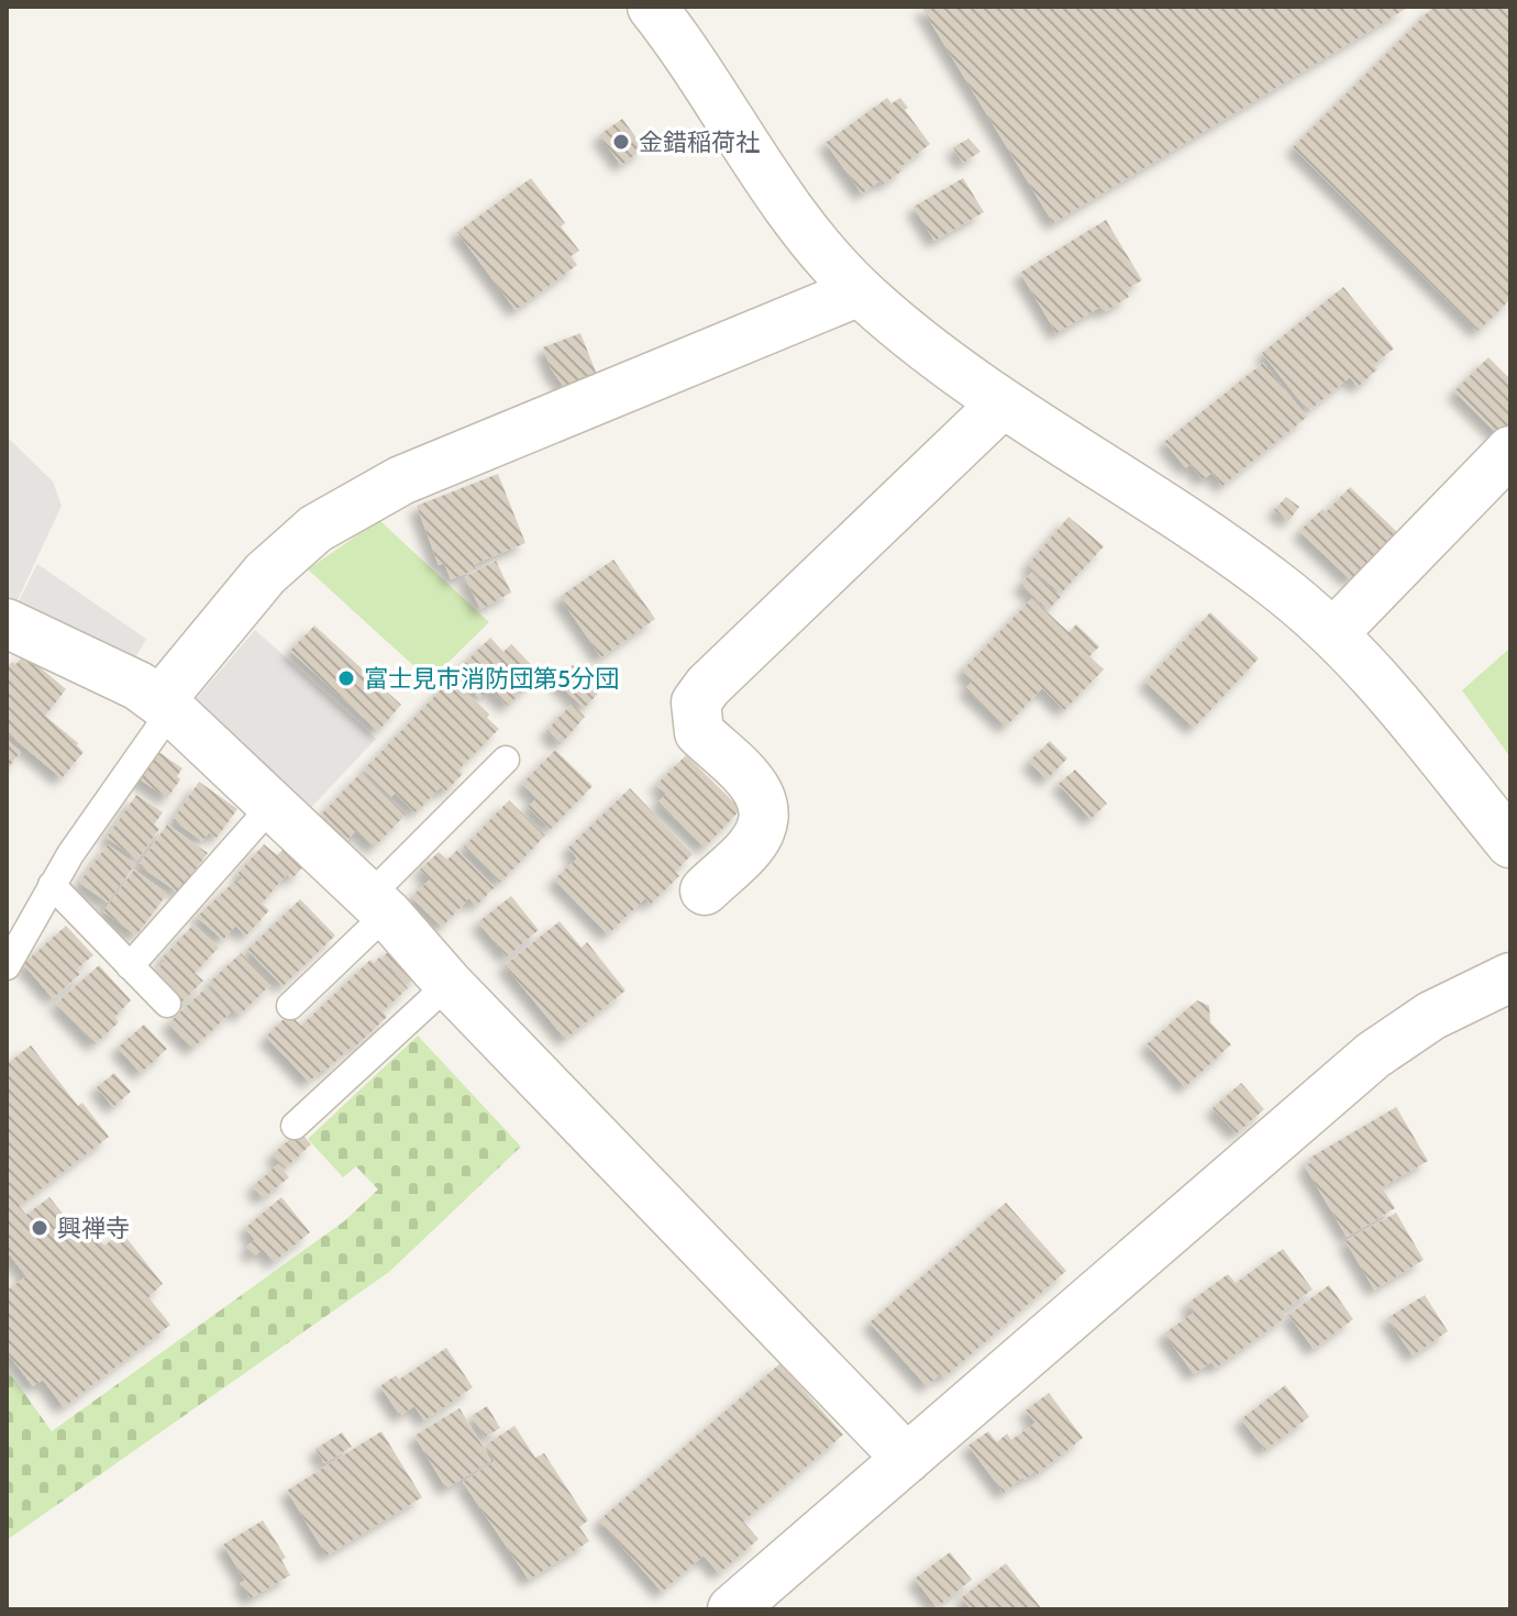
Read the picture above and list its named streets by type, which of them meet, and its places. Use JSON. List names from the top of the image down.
{
  "places": ["金錯稲荷社", "富士見市消防団第5分団", "興禅寺"]
}
